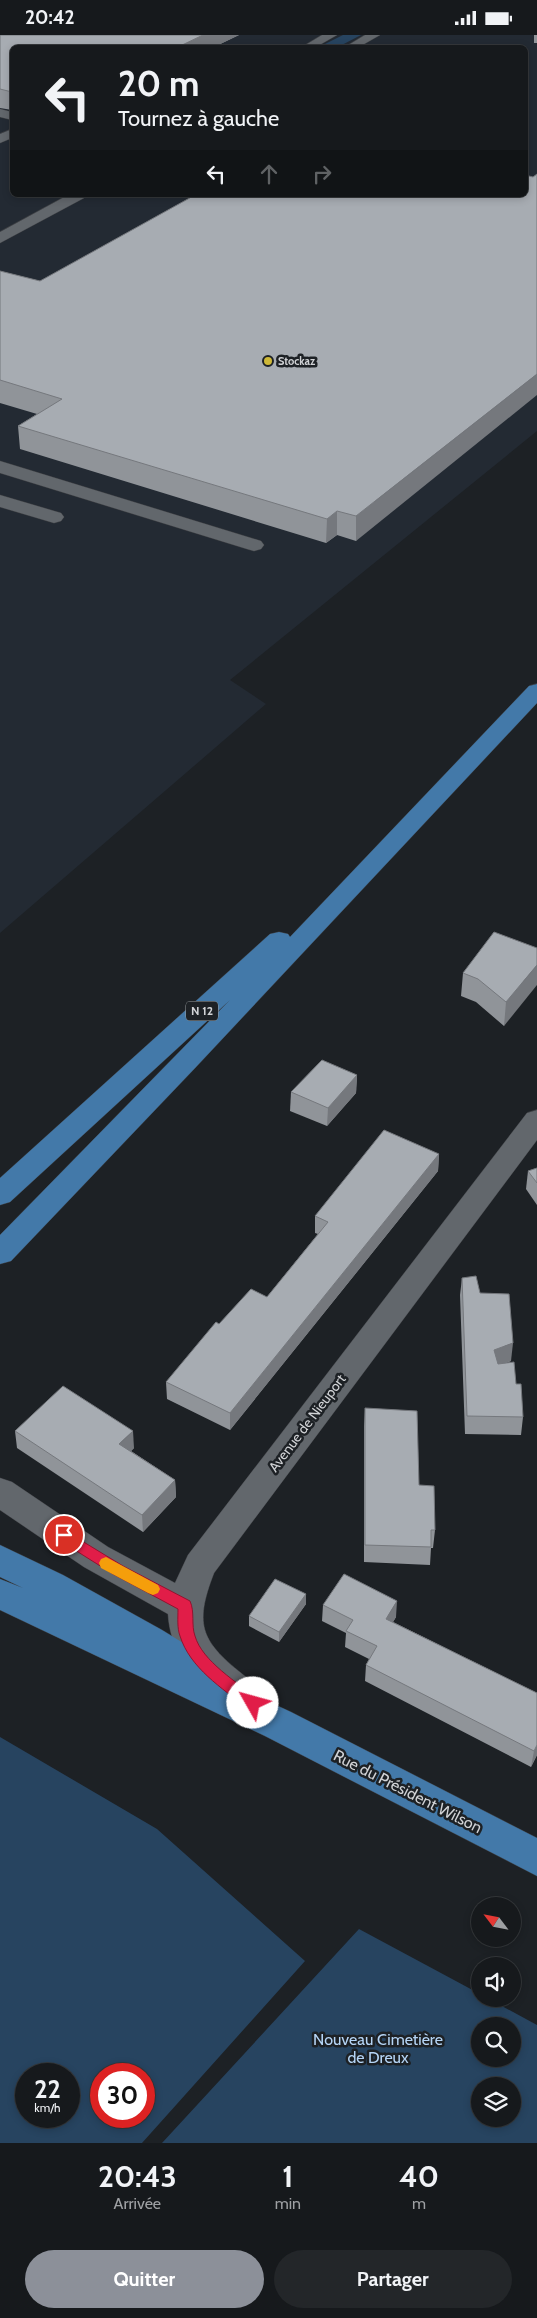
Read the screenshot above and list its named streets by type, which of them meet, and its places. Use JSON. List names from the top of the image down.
{
  "streets": {
    "main road": ["N 12", "Rue du Président Wilson"],
    "street": ["Avenue de Nieuport"]
  },
  "crossings": [
    ["Avenue de Nieuport", "Rue du Président Wilson"]
  ],
  "parks": ["Nouveau Cimetière de Dreux"],
  "places": ["Stockaz"],
  "north": "top left",
  "page": {
    "status": "20:42",
    "turn": ["20 m", "Tournez à gauche"],
    "speed": "22 km/h",
    "limit": "30",
    "eta": [
      "20:43",
      "Arrivée",
      "1",
      "min",
      "40",
      "m"
    ],
    "buttons": ["Quitter", "Partager"]
  }
}
